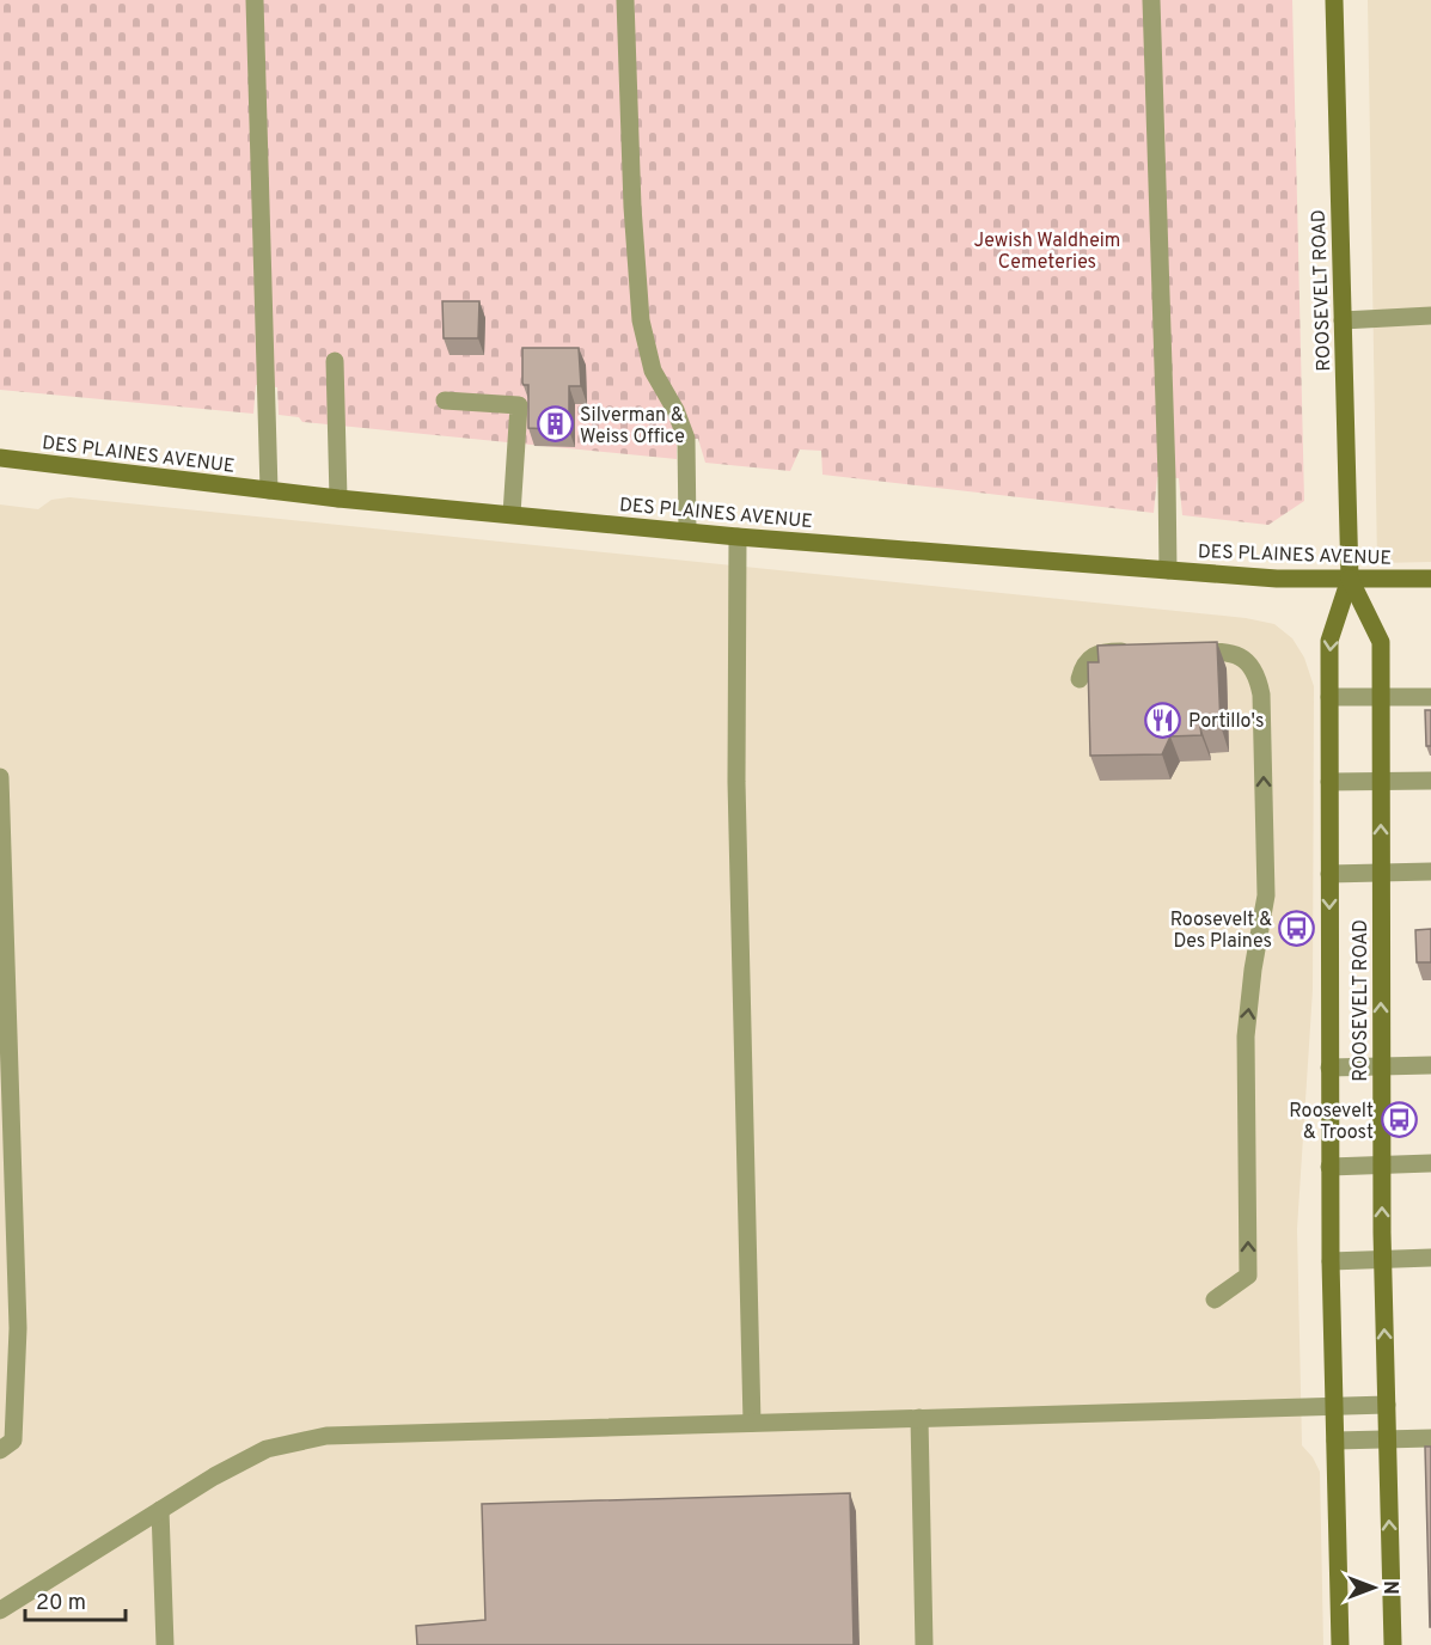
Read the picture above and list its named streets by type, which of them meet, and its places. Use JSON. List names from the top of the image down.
{
  "streets": {
    "main road": ["ROOSEVELT ROAD", "DES PLAINES AVENUE"]
  },
  "crossings": [
    ["ROOSEVELT ROAD", "DES PLAINES AVENUE"]
  ],
  "parks": ["Jewish Waldheim Cemeteries"],
  "places": {
    "building": ["Silverman & Weiss Office"],
    "restaurant": ["Portillo's"],
    "bus stop": ["Roosevelt & Des Plaines", "Roosevelt & Troost"]
  },
  "scale_bar": "20 m",
  "north": "right"
}
